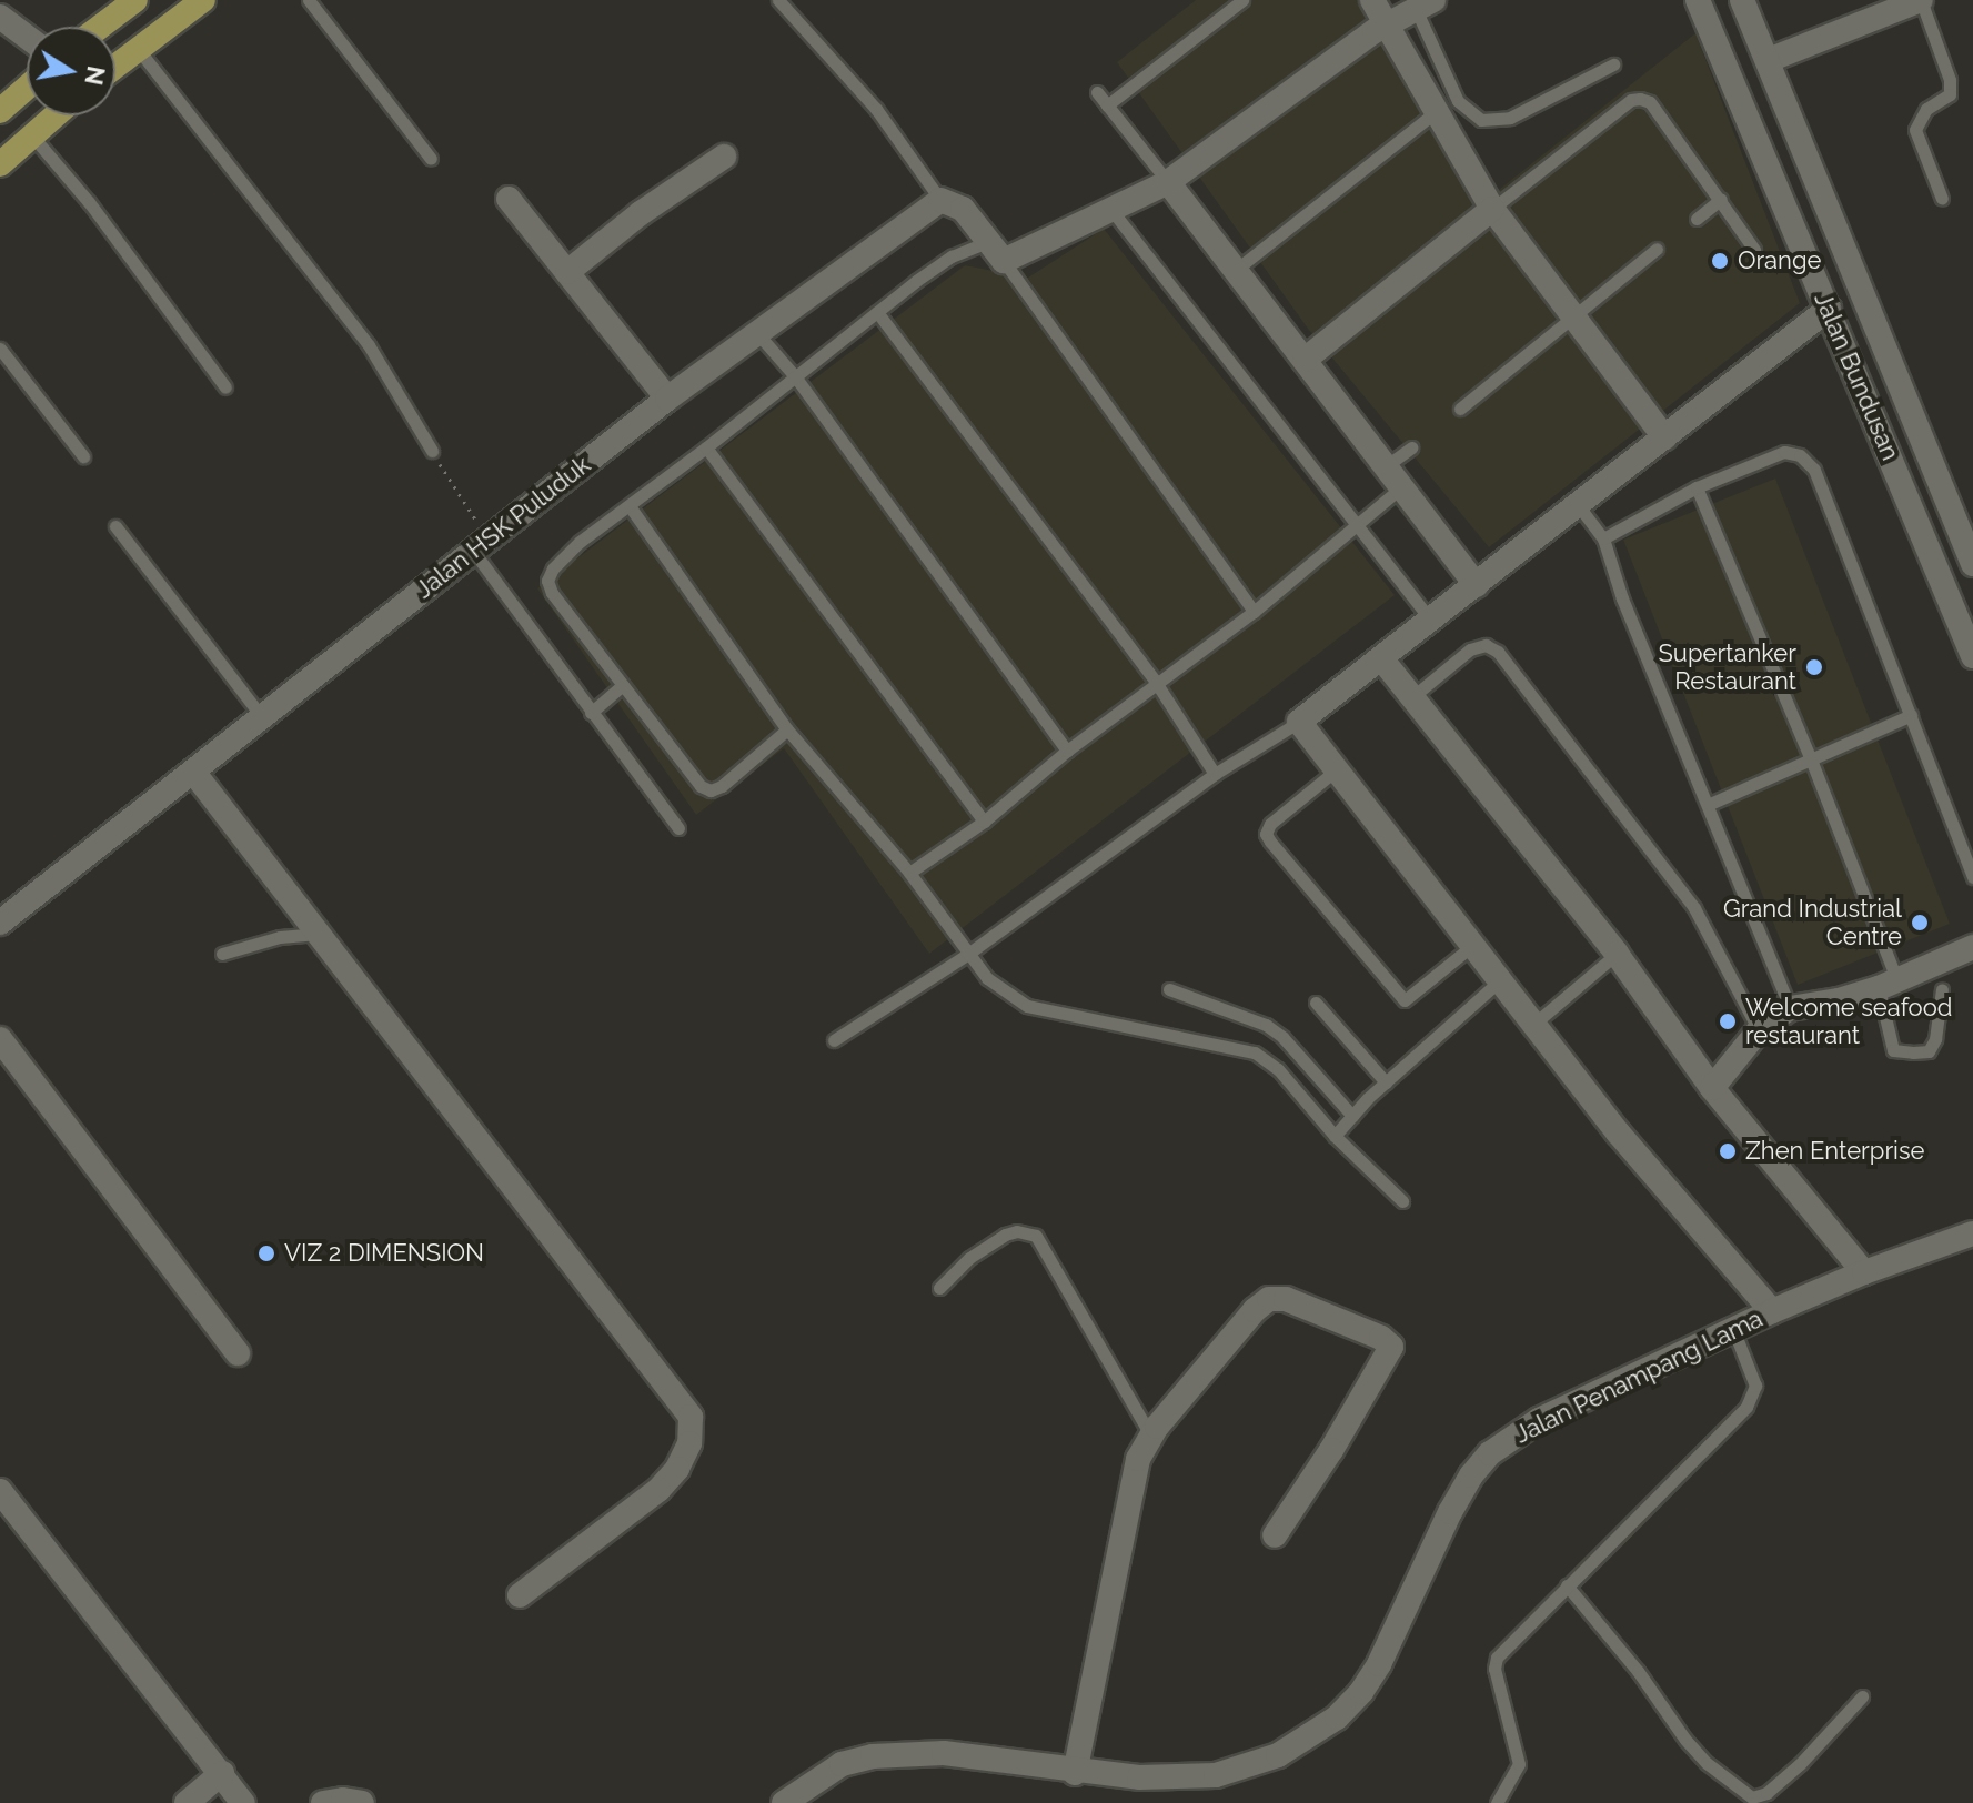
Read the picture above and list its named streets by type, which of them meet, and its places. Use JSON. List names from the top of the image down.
{
  "streets": {
    "street": ["Jalan Bundusan", "Jalan HSK Puluduk", "Jalan Penampang Lama"]
  },
  "places": [
    "Orange",
    "Supertanker Restaurant",
    "Grand Industrial Centre",
    "Welcome seafood restaurant",
    "Zhen Enterprise",
    "VIZ 2 DIMENSION"
  ],
  "north": "right"
}
